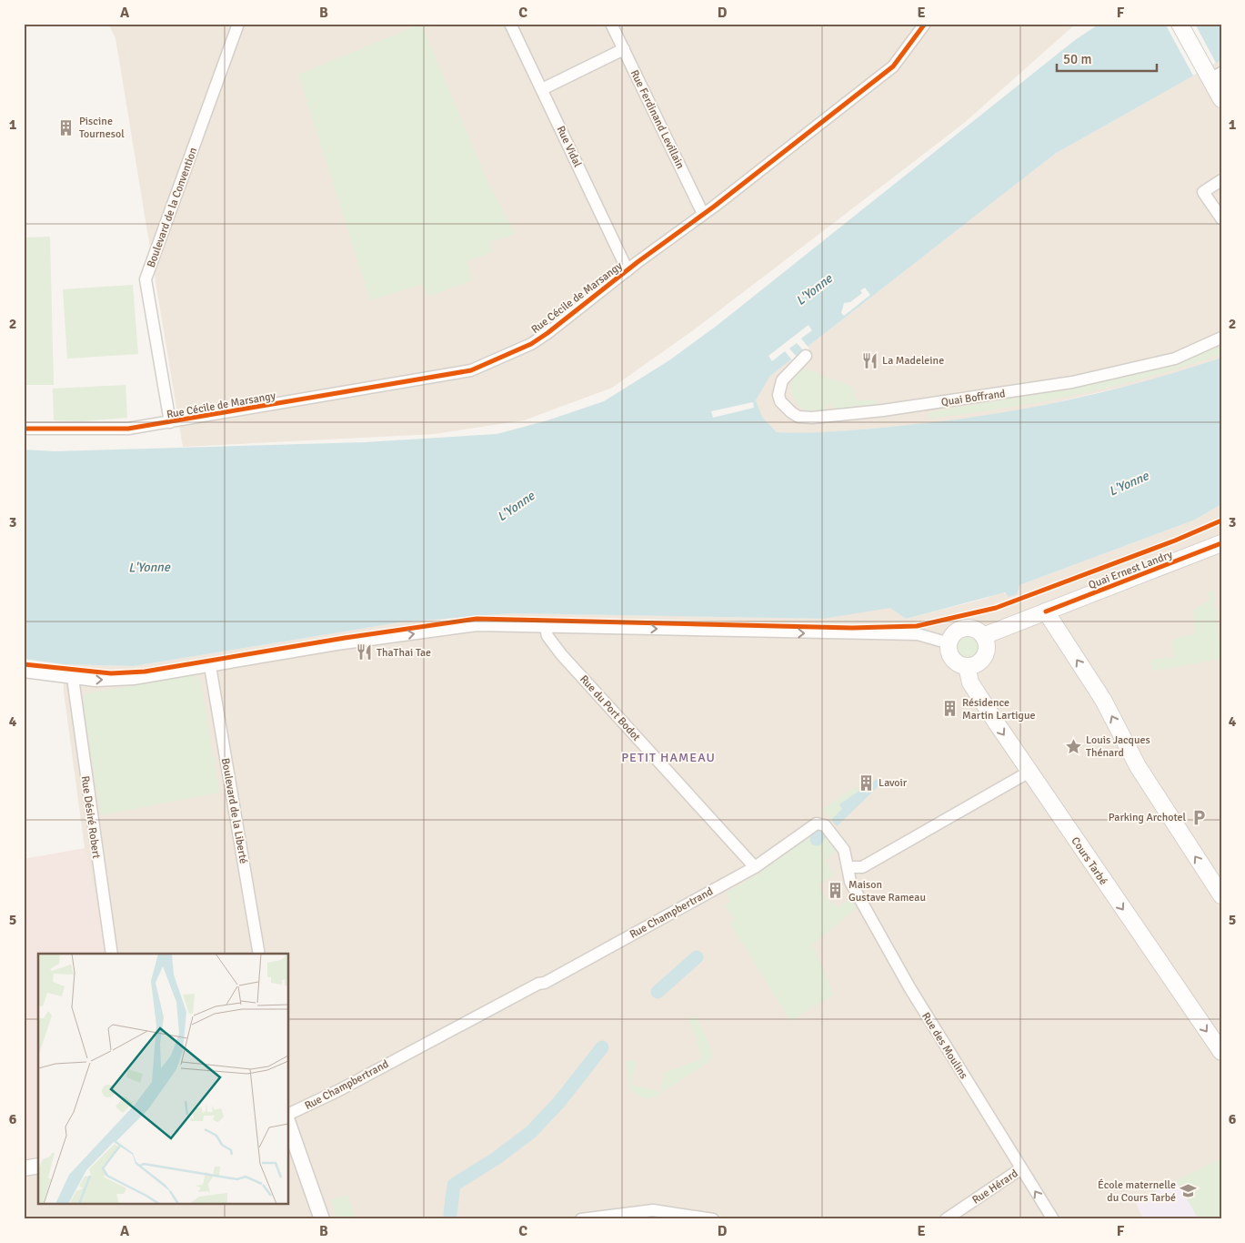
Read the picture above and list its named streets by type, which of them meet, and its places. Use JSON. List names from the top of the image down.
{
  "streets": {
    "main road": ["Quai Ernest Landry", "Cours Tarbé"],
    "street": [
      "Rue Ferdinand Levillain",
      "Rue Vidal",
      "Boulevard de la Convention",
      "Rue Cécile de Marsangy",
      "Quai Boffrand",
      "Rue du Port Bodot",
      "Boulevard de la Liberté",
      "Rue Désiré Robert",
      "Rue Champbertrand",
      "Rue des Moulins",
      "Rue Hérard"
    ]
  },
  "crossings": [
    ["Rue Ferdinand Levillain", "Rue Cécile de Marsangy"],
    ["Rue Vidal", "Rue Cécile de Marsangy"],
    ["Boulevard de la Convention", "Rue Cécile de Marsangy"],
    ["Quai Ernest Landry", "Cours Tarbé"],
    ["Rue du Port Bodot", "Rue Champbertrand"],
    ["Rue Champbertrand", "Rue des Moulins"],
    ["Rue des Moulins", "Rue Hérard"]
  ],
  "districts": ["PETIT HAMEAU"],
  "water": ["L'Yonne"],
  "places": {
    "building": [
      "Piscine Tournesol",
      "Résidence Martin Lartigue",
      "Lavoir",
      "Maison Gustave Rameau"
    ],
    "restaurant": ["La Madeleine", "ThaThai Tae"],
    "place": ["Louis Jacques Thénard"],
    "parking": ["Parking Archotel"],
    "school or university": ["École maternelle du Cours Tarbé"]
  },
  "scale_bar": "50 m",
  "grid": {
    "columns": [
      "A",
      "B",
      "C",
      "D",
      "E",
      "F"
    ],
    "rows": [
      "1",
      "2",
      "3",
      "4",
      "5",
      "6"
    ]
  }
}
